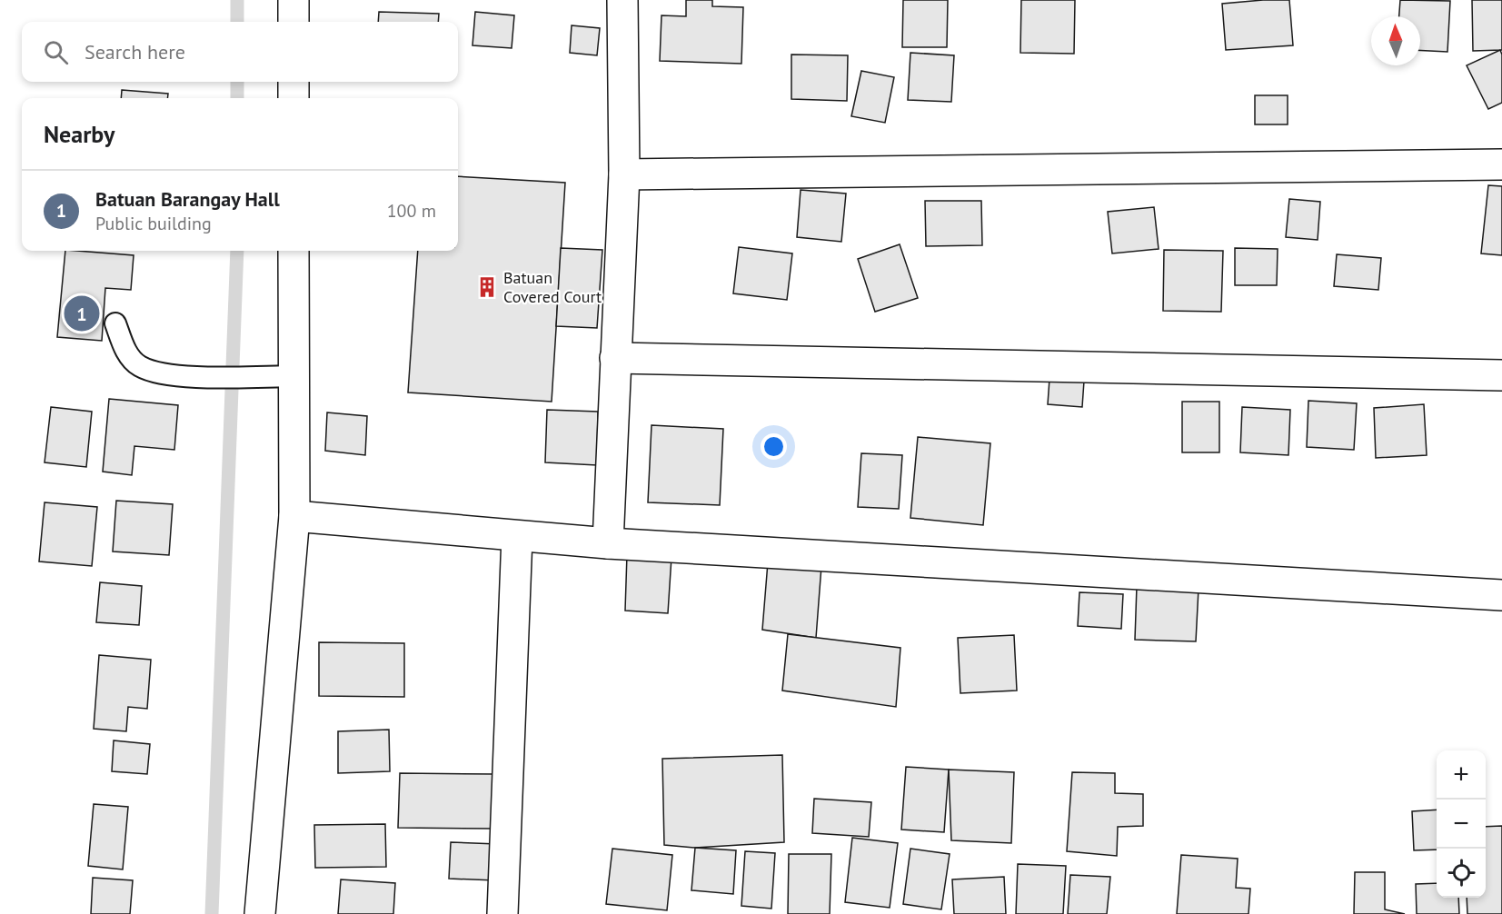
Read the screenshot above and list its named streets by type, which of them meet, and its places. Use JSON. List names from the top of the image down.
{
  "places": {
    "building": ["Batuan Covered Court"]
  },
  "north": "top",
  "page": {
    "search": "Search here",
    "heading": "Nearby",
    "list": [
      {
        "mark": "1",
        "name": "Batuan Barangay Hall",
        "note": "Public building",
        "value": "100 m"
      }
    ],
    "pins": "1",
    "map_buttons": ["+", "−"]
  }
}
